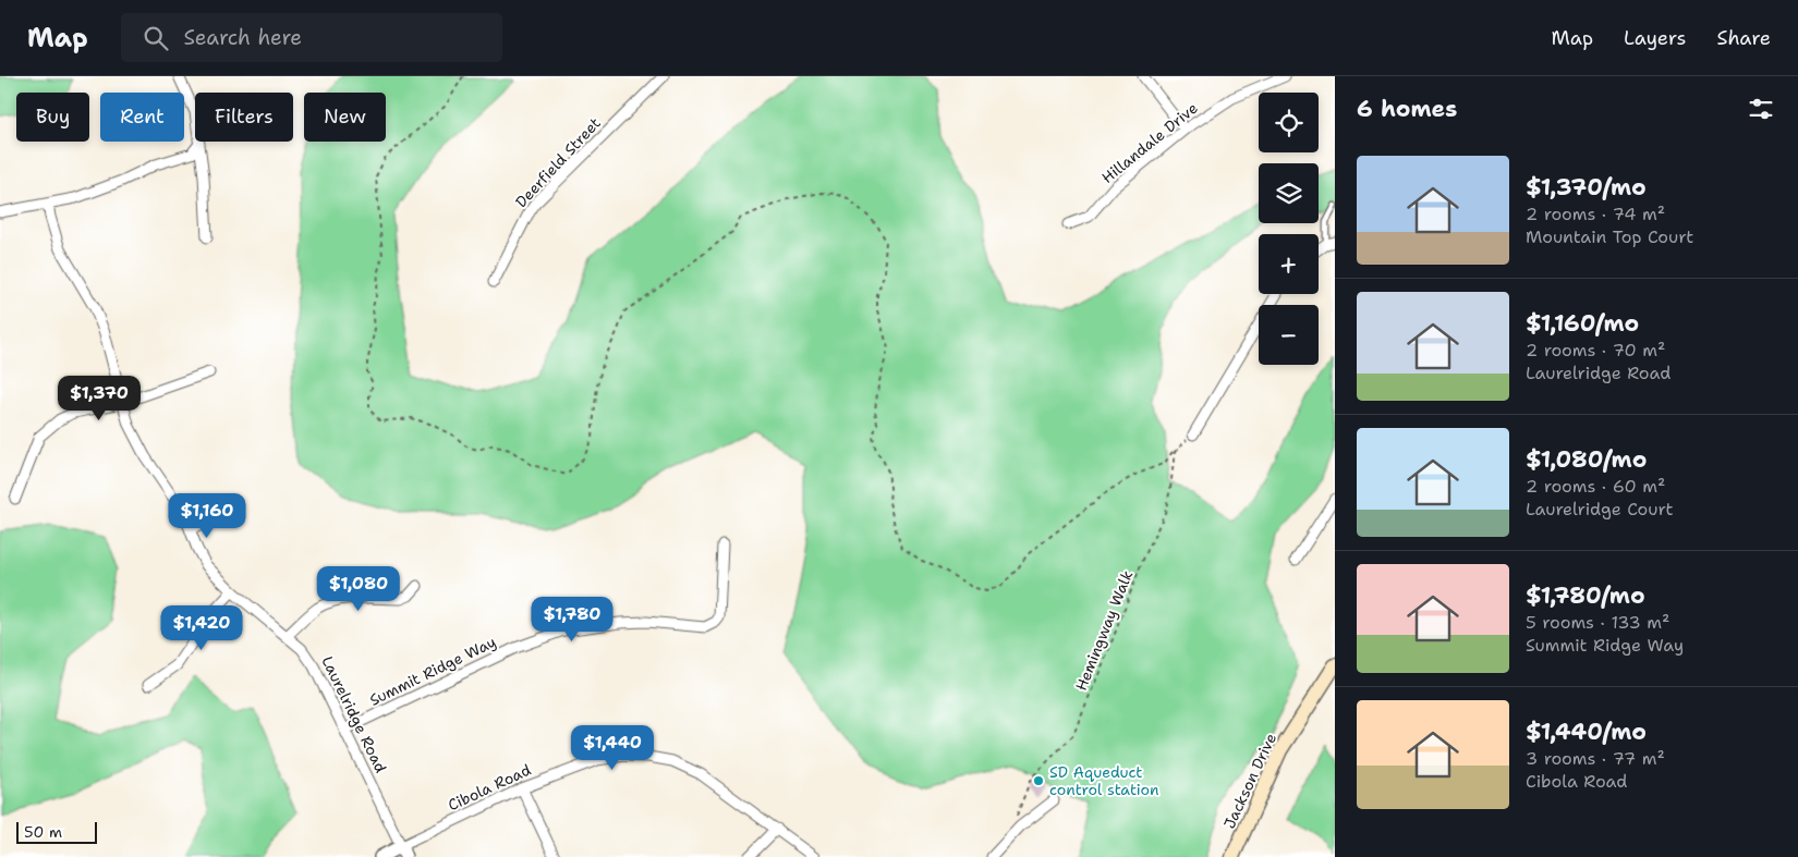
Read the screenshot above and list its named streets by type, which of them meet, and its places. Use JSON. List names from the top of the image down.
{
  "streets": {
    "main road": ["Jackson Drive"],
    "street": [
      "Hillandale Drive",
      "Deerfield Street",
      "Summit Ridge Way",
      "Laurelridge Road",
      "Cibola Road"
    ],
    "path": ["Hemingway Walk"]
  },
  "crossings": [
    ["Summit Ridge Way", "Laurelridge Road"],
    ["Laurelridge Road", "Cibola Road"]
  ],
  "places": ["SD Aqueduct control station"],
  "scale_bar": "50 m",
  "page": {
    "header": "Map",
    "search": "Search here",
    "nav": ["Map", "Layers", "Share"],
    "heading": "6 homes",
    "map_buttons": ["+", "−"],
    "chip": [
      "Buy",
      "Rent",
      "Filters",
      "New"
    ],
    "list": [
      {
        "name": "$1,370/mo",
        "note": "2 rooms · 74 m² · Mountain Top Court"
      },
      {
        "name": "$1,160/mo",
        "note": "2 rooms · 70 m² · Laurelridge Road"
      },
      {
        "name": "$1,080/mo",
        "note": "2 rooms · 60 m² · Laurelridge Court"
      },
      {
        "name": "$1,780/mo",
        "note": "5 rooms · 133 m² · Summit Ridge Way"
      },
      {
        "name": "$1,440/mo",
        "note": "3 rooms · 77 m² · Cibola Road"
      }
    ],
    "price": [
      "$1,370",
      "$1,160",
      "$1,080",
      "$1,780",
      "$1,420",
      "$1,440"
    ],
    "scale": "50 m"
  }
}
